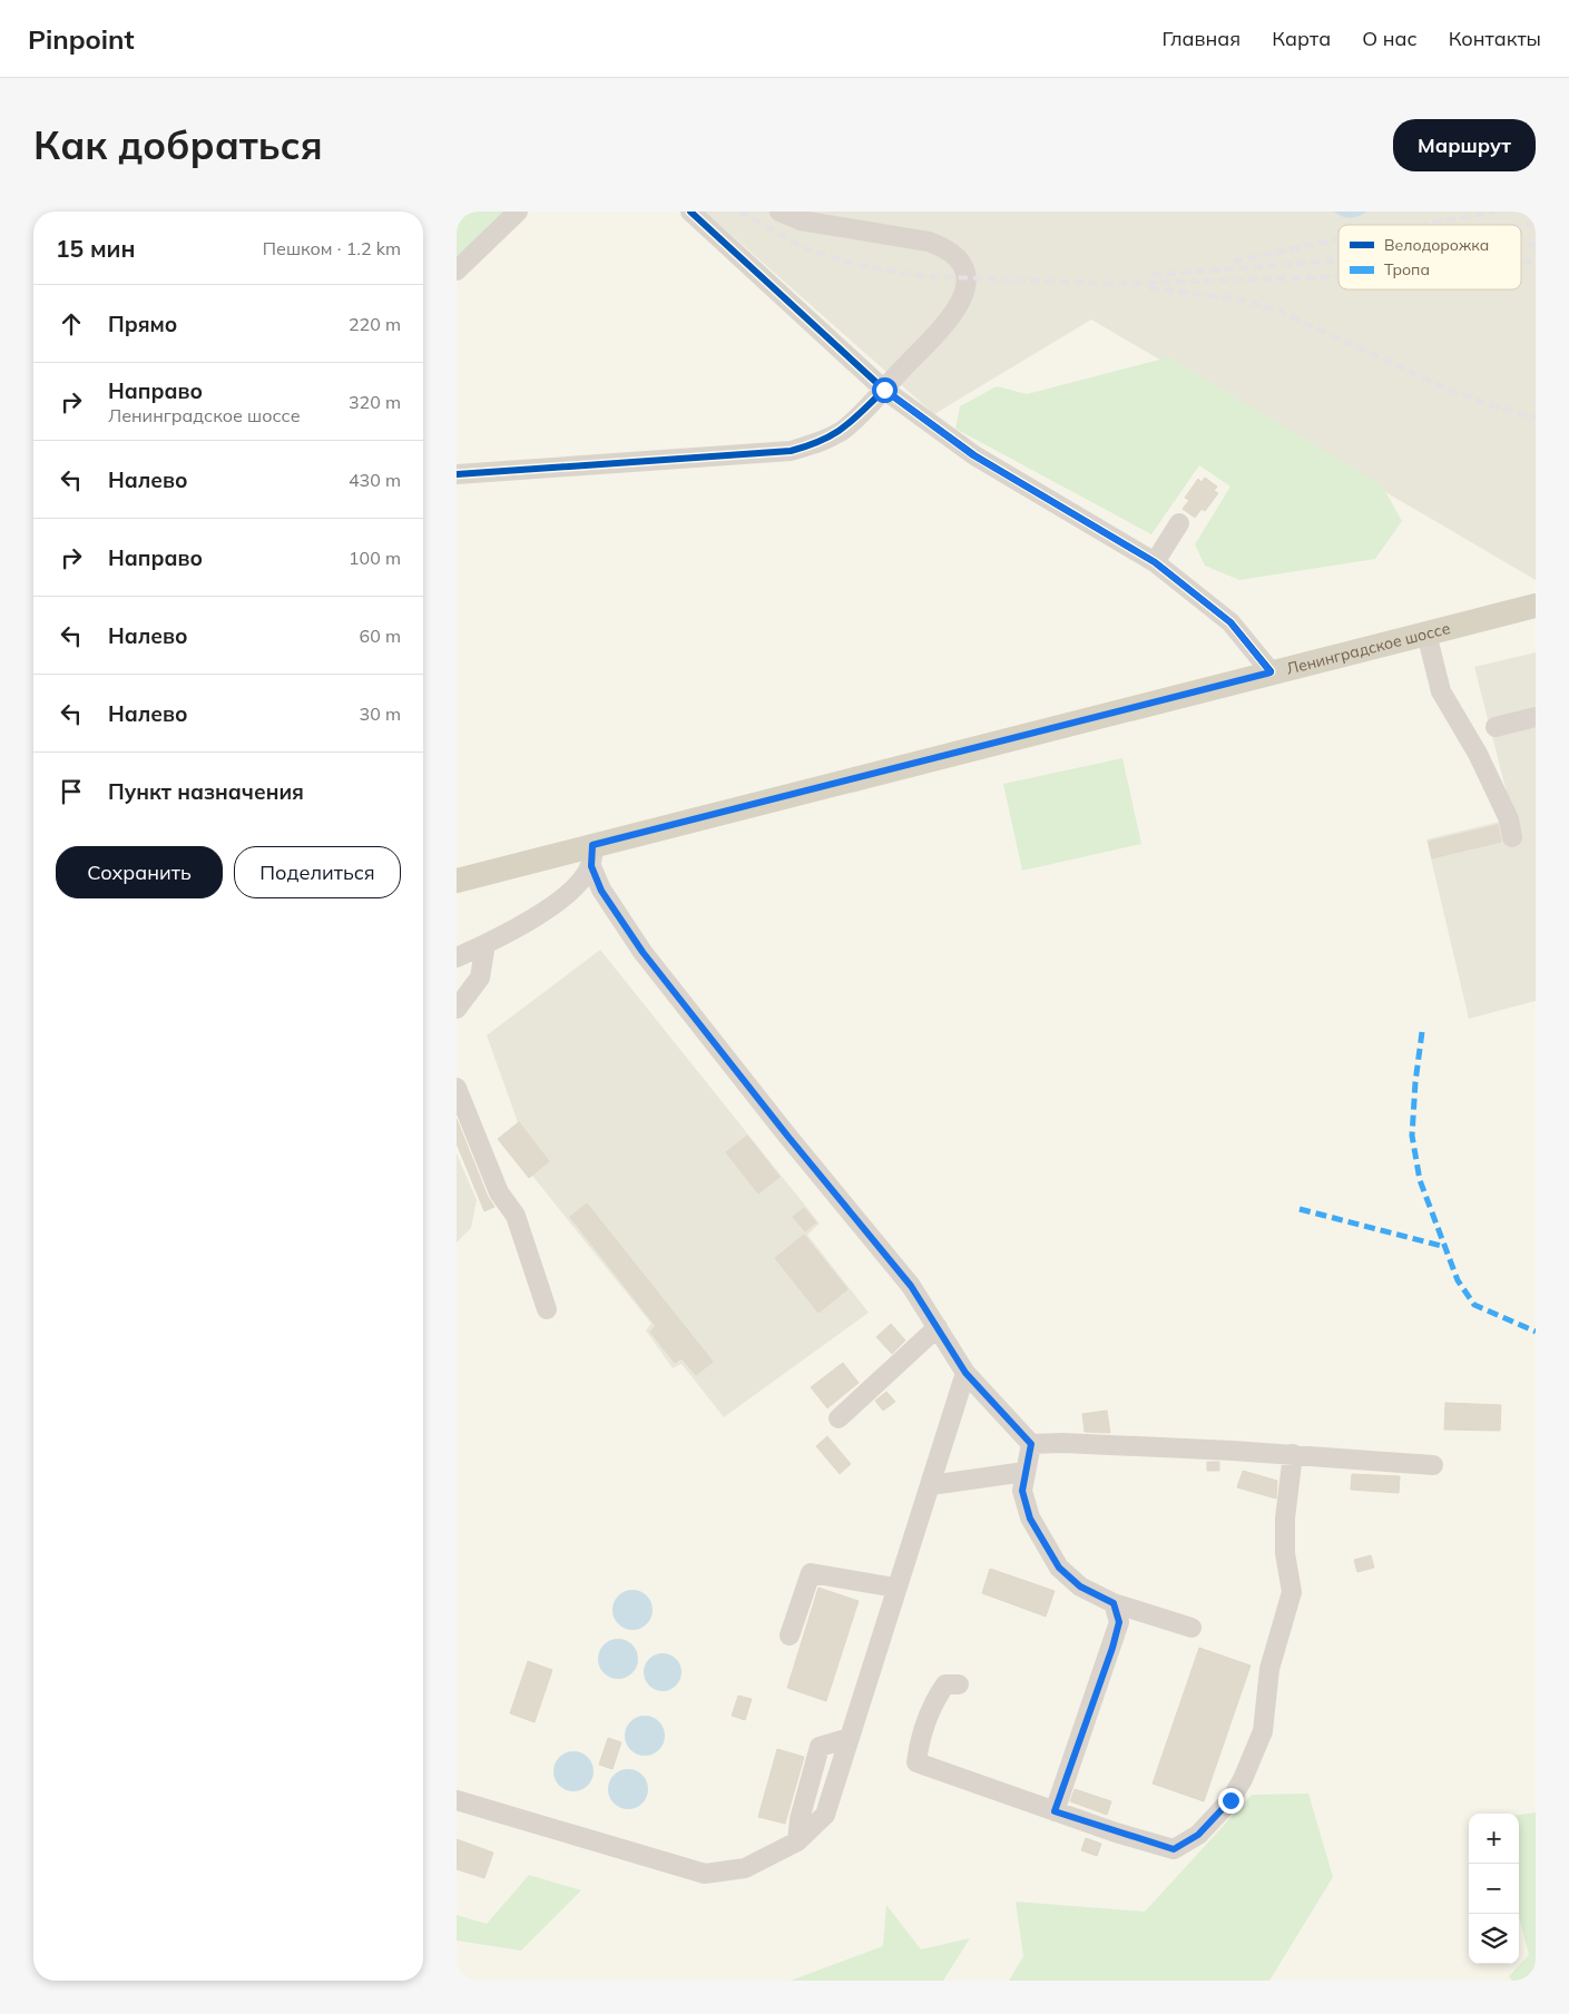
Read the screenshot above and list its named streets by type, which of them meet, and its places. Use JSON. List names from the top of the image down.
{
  "streets": {
    "main road": ["Ленинградское шоссе"]
  },
  "legend": ["Велодорожка", "Тропа"],
  "page": {
    "header": "Pinpoint",
    "nav": [
      "Главная",
      "Карта",
      "О нас",
      "Контакты"
    ],
    "buttons": [
      "Маршрут",
      ["Сохранить", "Поделиться"]
    ],
    "title": "Как добраться",
    "heading": ["15 мин", "Пешком · 1.2 km"],
    "list": [
      ["Прямо", "220 m"],
      ["Направо", "Ленинградское шоссе", "320 m"],
      ["Налево", "430 m"],
      ["Направо", "100 m"],
      ["Налево", "60 m"],
      ["Налево", "30 m"],
      "Пункт назначения"
    ],
    "map_buttons": ["+", "−"]
  }
}
